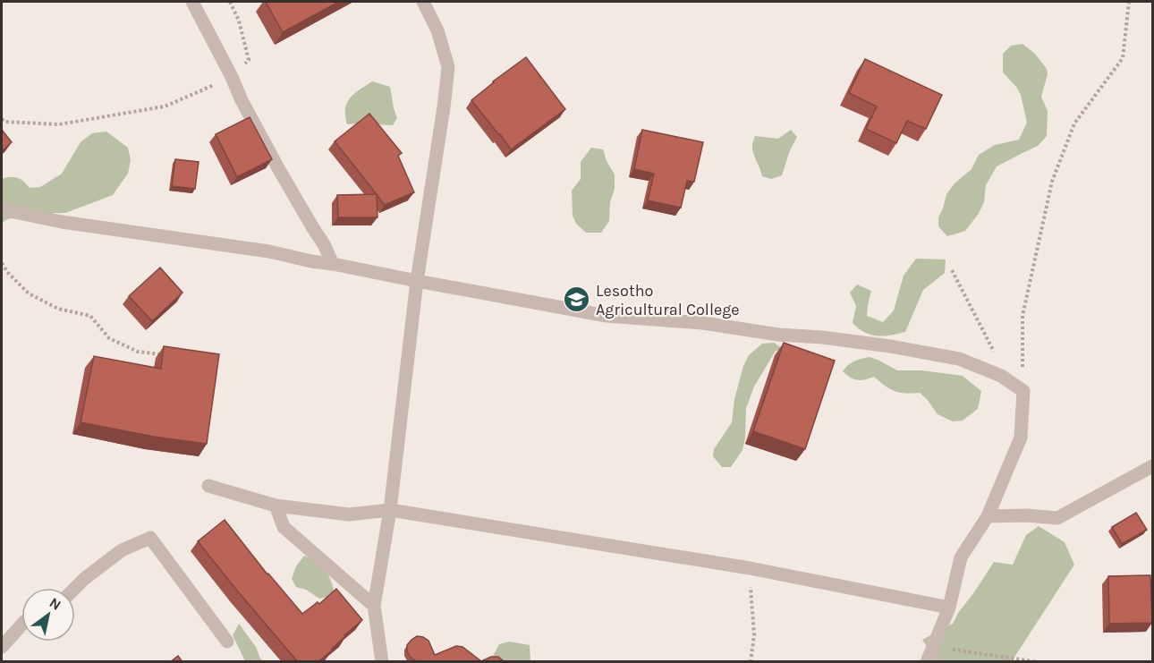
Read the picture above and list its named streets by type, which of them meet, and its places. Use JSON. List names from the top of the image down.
{
  "places": {
    "school or university": ["Lesotho Agricultural College"]
  },
  "north": "top right"
}
